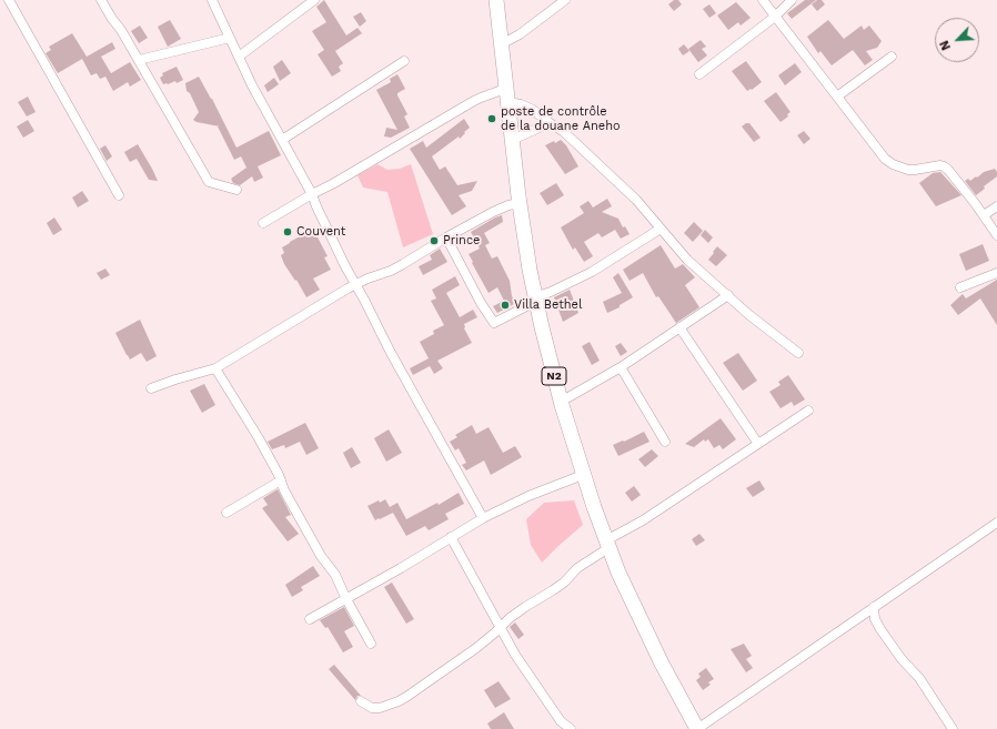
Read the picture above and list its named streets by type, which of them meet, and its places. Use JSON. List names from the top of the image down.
{
  "streets": {
    "highway": ["N2"]
  },
  "places": [
    "poste de contrôle de la douane Aneho",
    "Couvent",
    "Prince",
    "Villa Bethel"
  ],
  "north": "bottom left"
}
